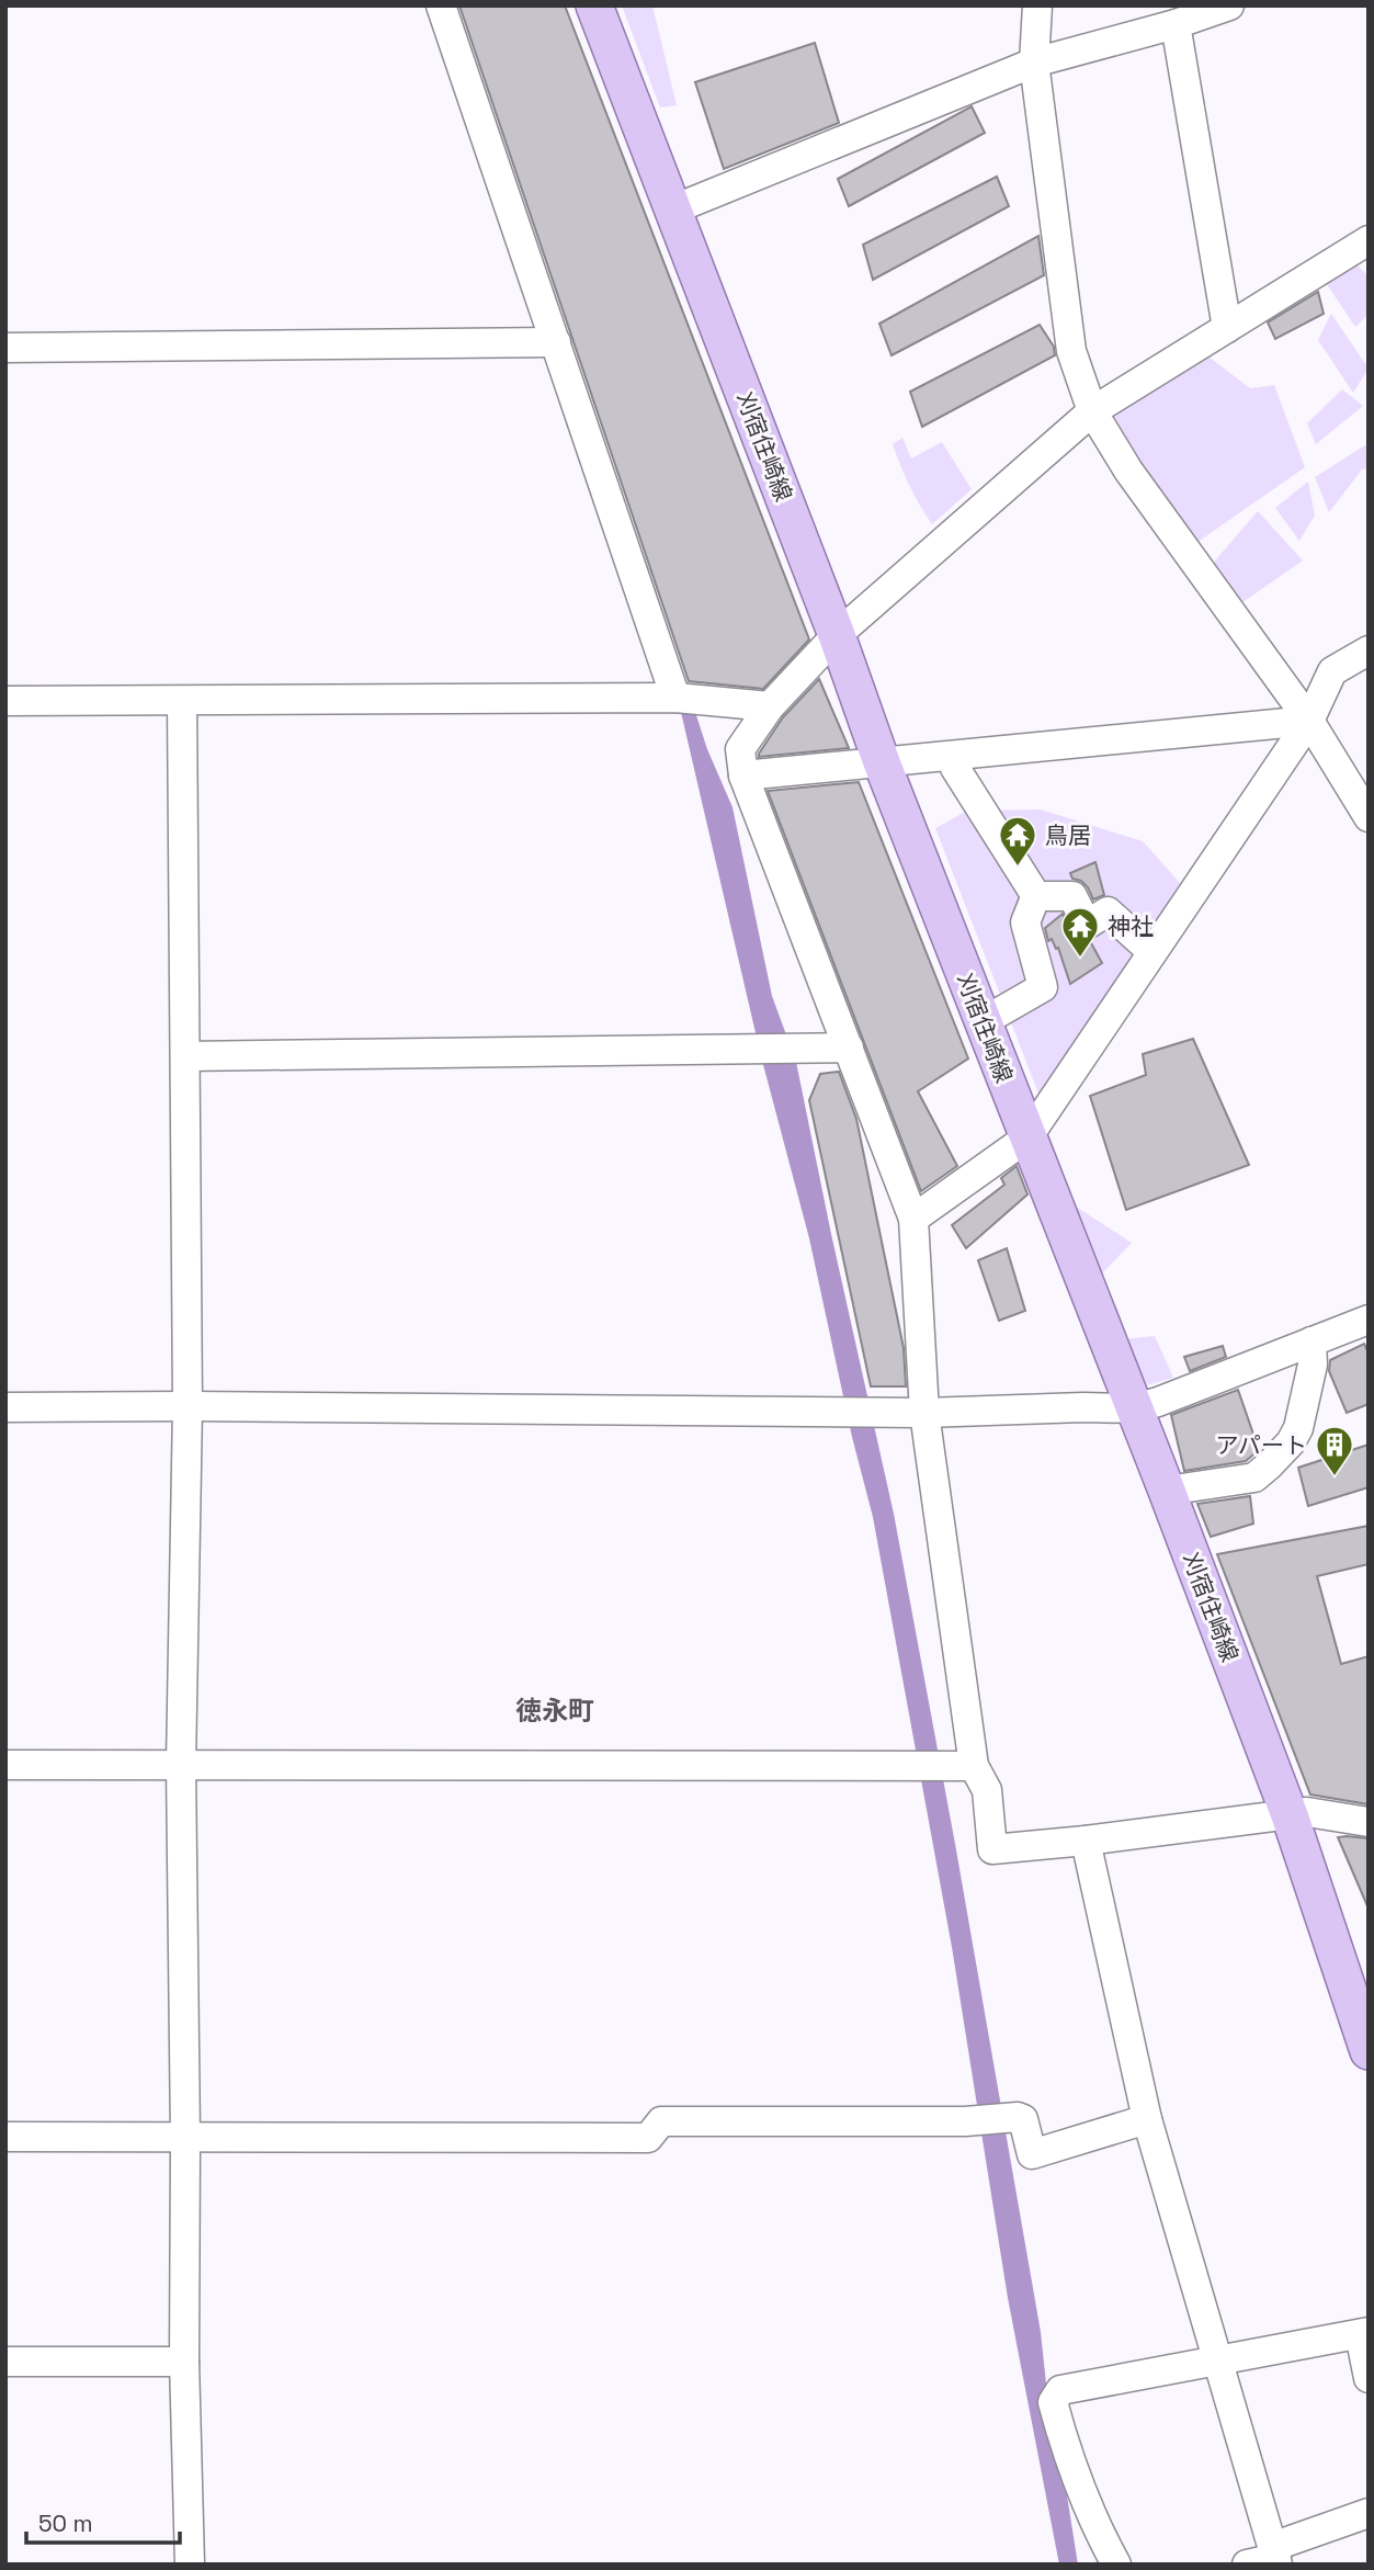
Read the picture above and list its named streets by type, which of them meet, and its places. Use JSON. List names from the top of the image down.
{
  "streets": {
    "main road": ["刈宿住崎線"]
  },
  "districts": ["徳永町"],
  "places": {
    "temple": ["鳥居", "神社"],
    "building": ["アパート"]
  },
  "scale_bar": "50 m"
}
